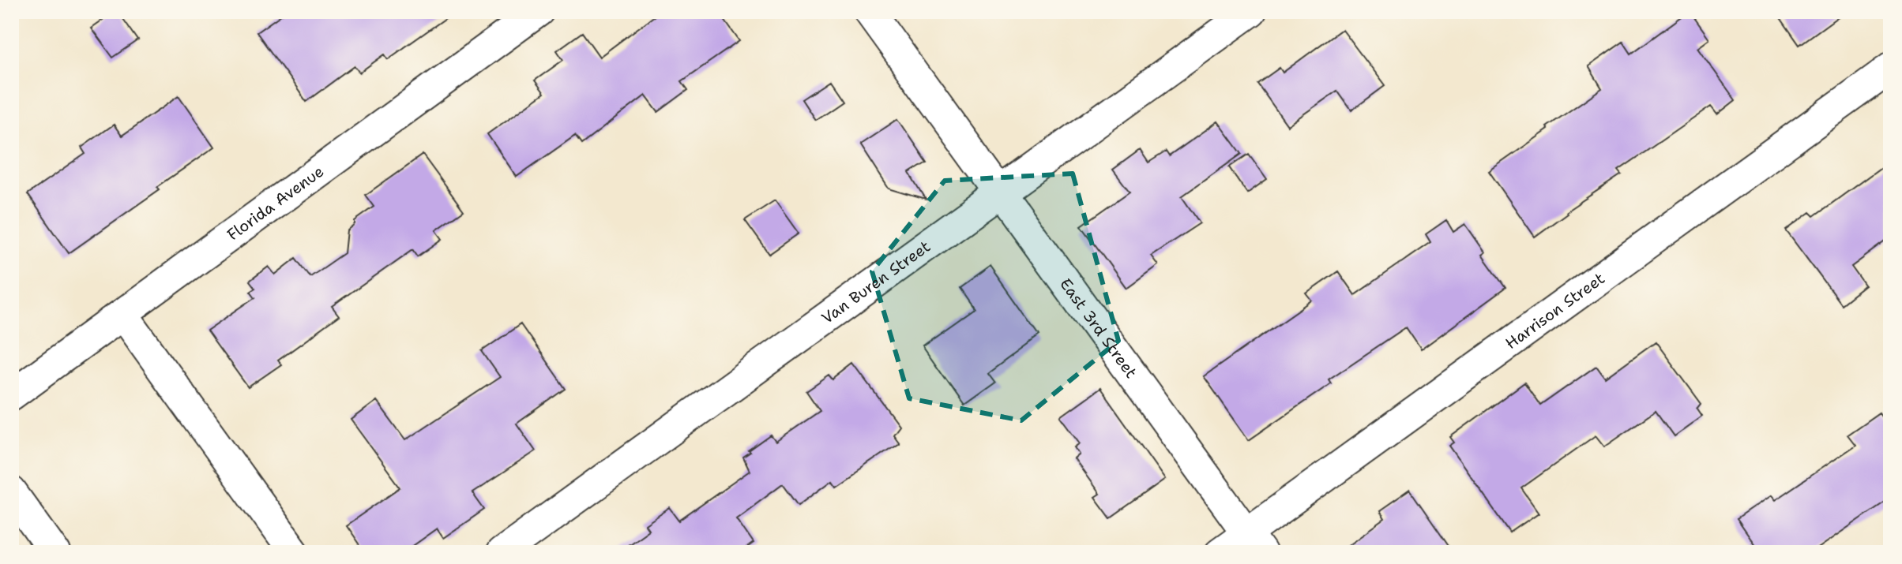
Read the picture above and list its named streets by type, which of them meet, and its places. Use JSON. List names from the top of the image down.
{
  "streets": {
    "street": [
      "Florida Avenue",
      "Van Buren Street",
      "Harrison Street",
      "East 3rd Street"
    ]
  },
  "crossings": [
    ["Van Buren Street", "East 3rd Street"],
    ["Harrison Street", "East 3rd Street"]
  ]
}
